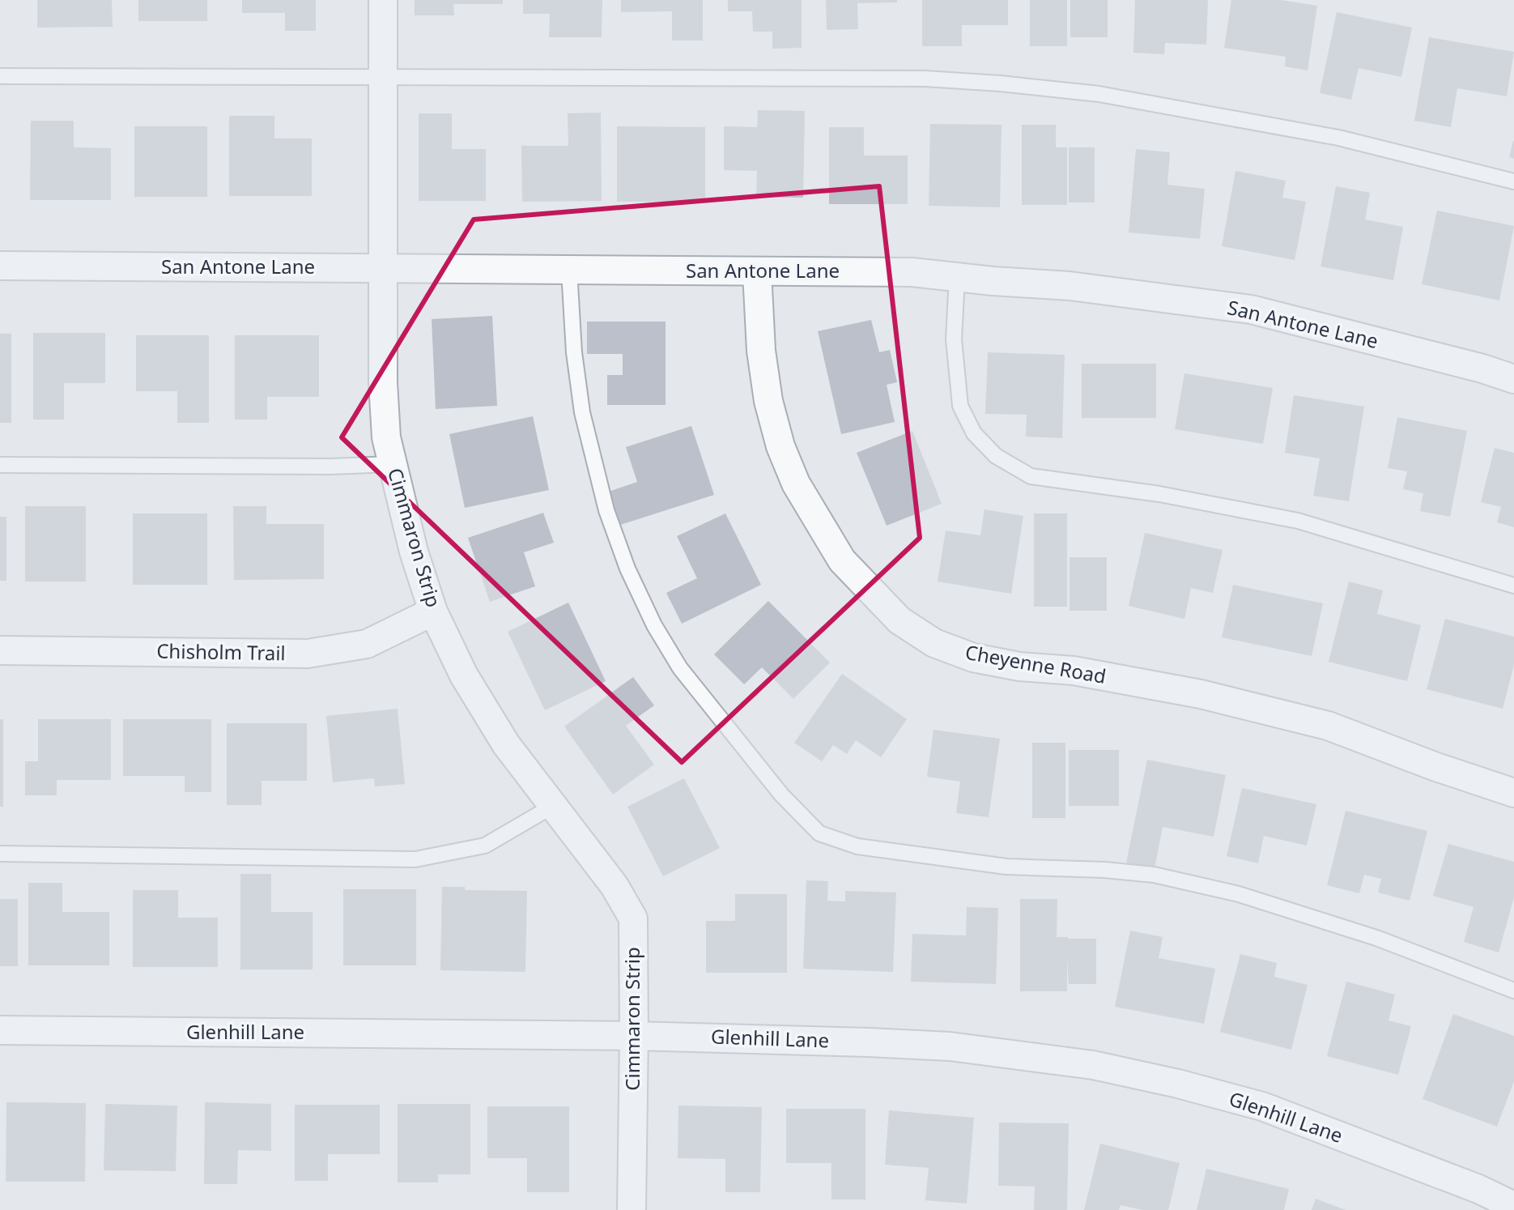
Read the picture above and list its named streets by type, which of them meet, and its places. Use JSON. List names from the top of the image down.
{
  "streets": {
    "street": [
      "San Antone Lane",
      "Cimmaron Strip",
      "Chisholm Trail",
      "Cheyenne Road",
      "Glenhill Lane"
    ]
  },
  "crossings": [
    ["San Antone Lane", "Cimmaron Strip"],
    ["San Antone Lane", "Cheyenne Road"],
    ["Cimmaron Strip", "Chisholm Trail"],
    ["Cimmaron Strip", "Glenhill Lane"]
  ]
}
